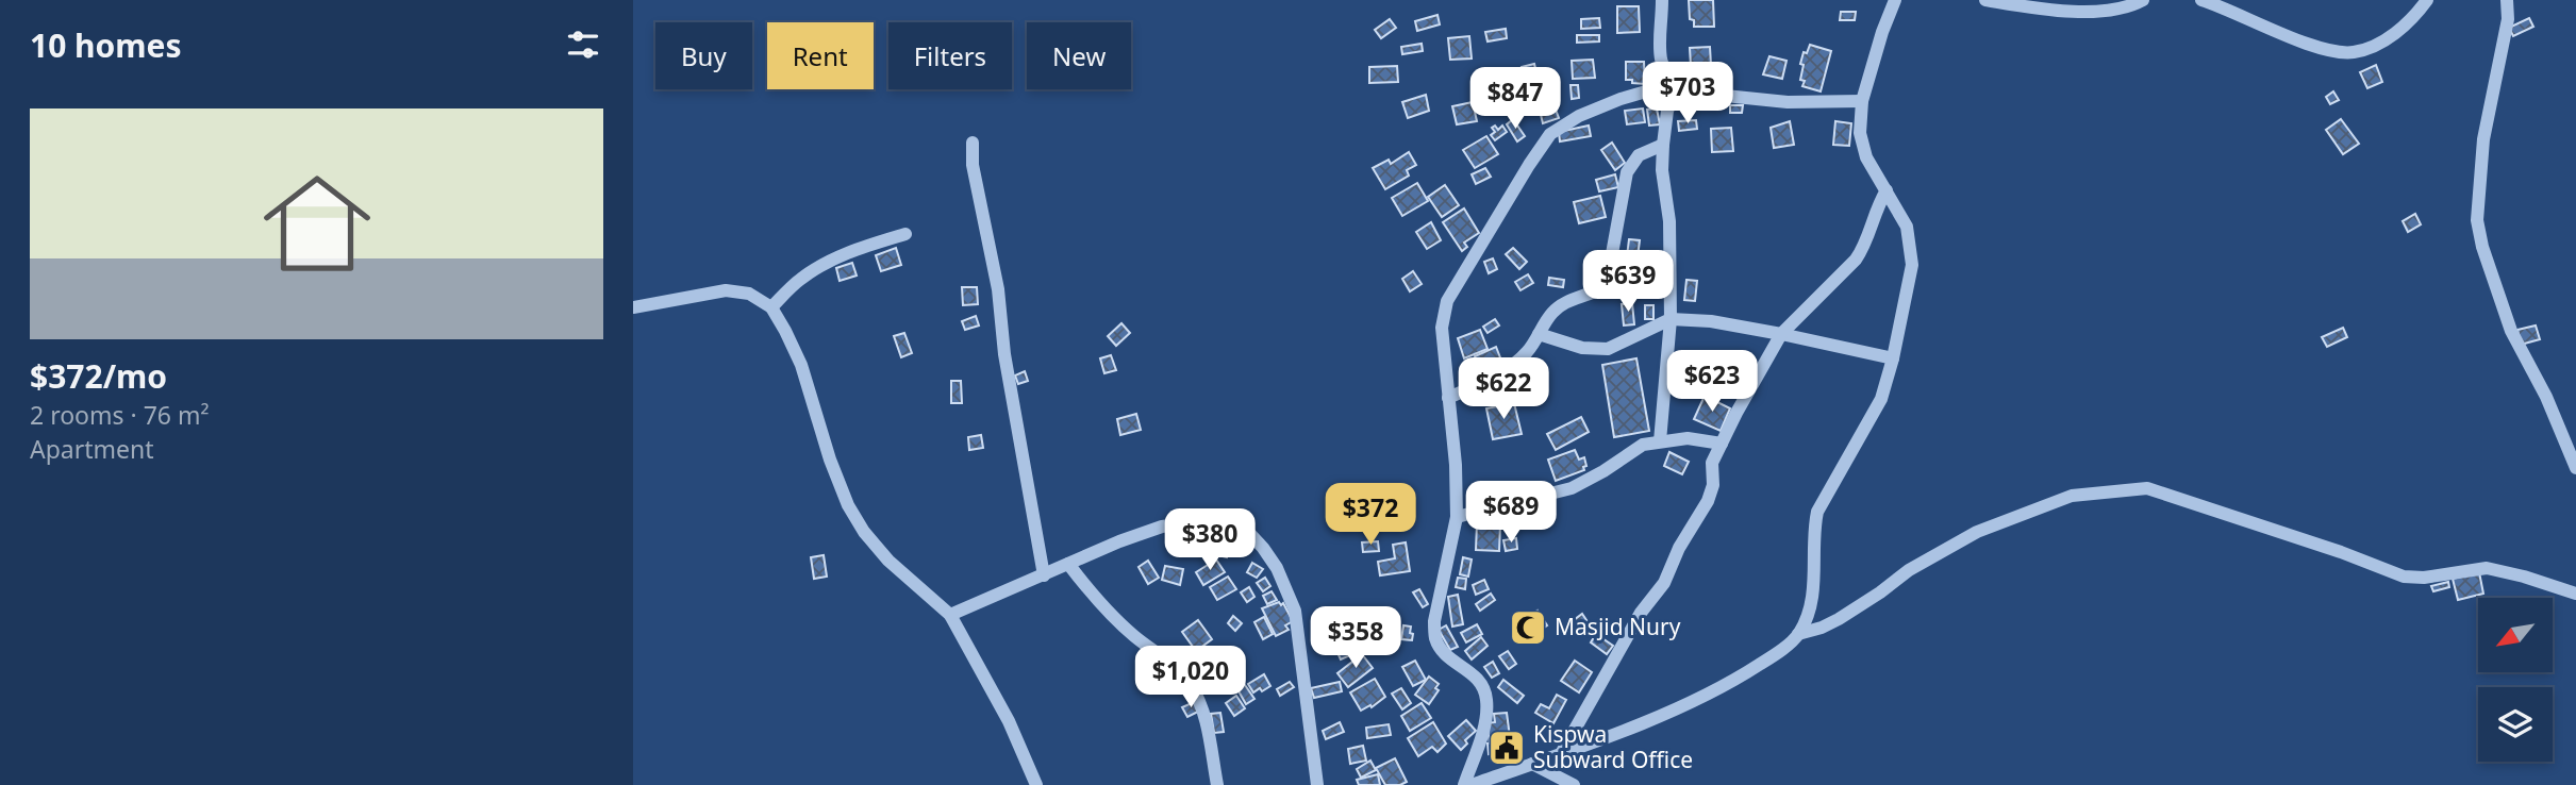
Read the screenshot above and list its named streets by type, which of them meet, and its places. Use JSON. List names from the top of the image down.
{
  "places": {
    "mosque": ["Masjid Nury"],
    "public building": ["Kispwa Subward Office"]
  },
  "north": "bottom left",
  "page": {
    "heading": "10 homes",
    "chip": [
      "Buy",
      "Rent",
      "Filters",
      "New"
    ],
    "price": [
      "$703",
      "$847",
      "$639",
      "$623",
      "$622",
      "$689",
      "$372",
      "$380",
      "$358",
      "$1,020"
    ],
    "list": [
      {
        "name": "$372/mo",
        "note": "2 rooms · 76 m² · Apartment"
      }
    ]
  }
}
